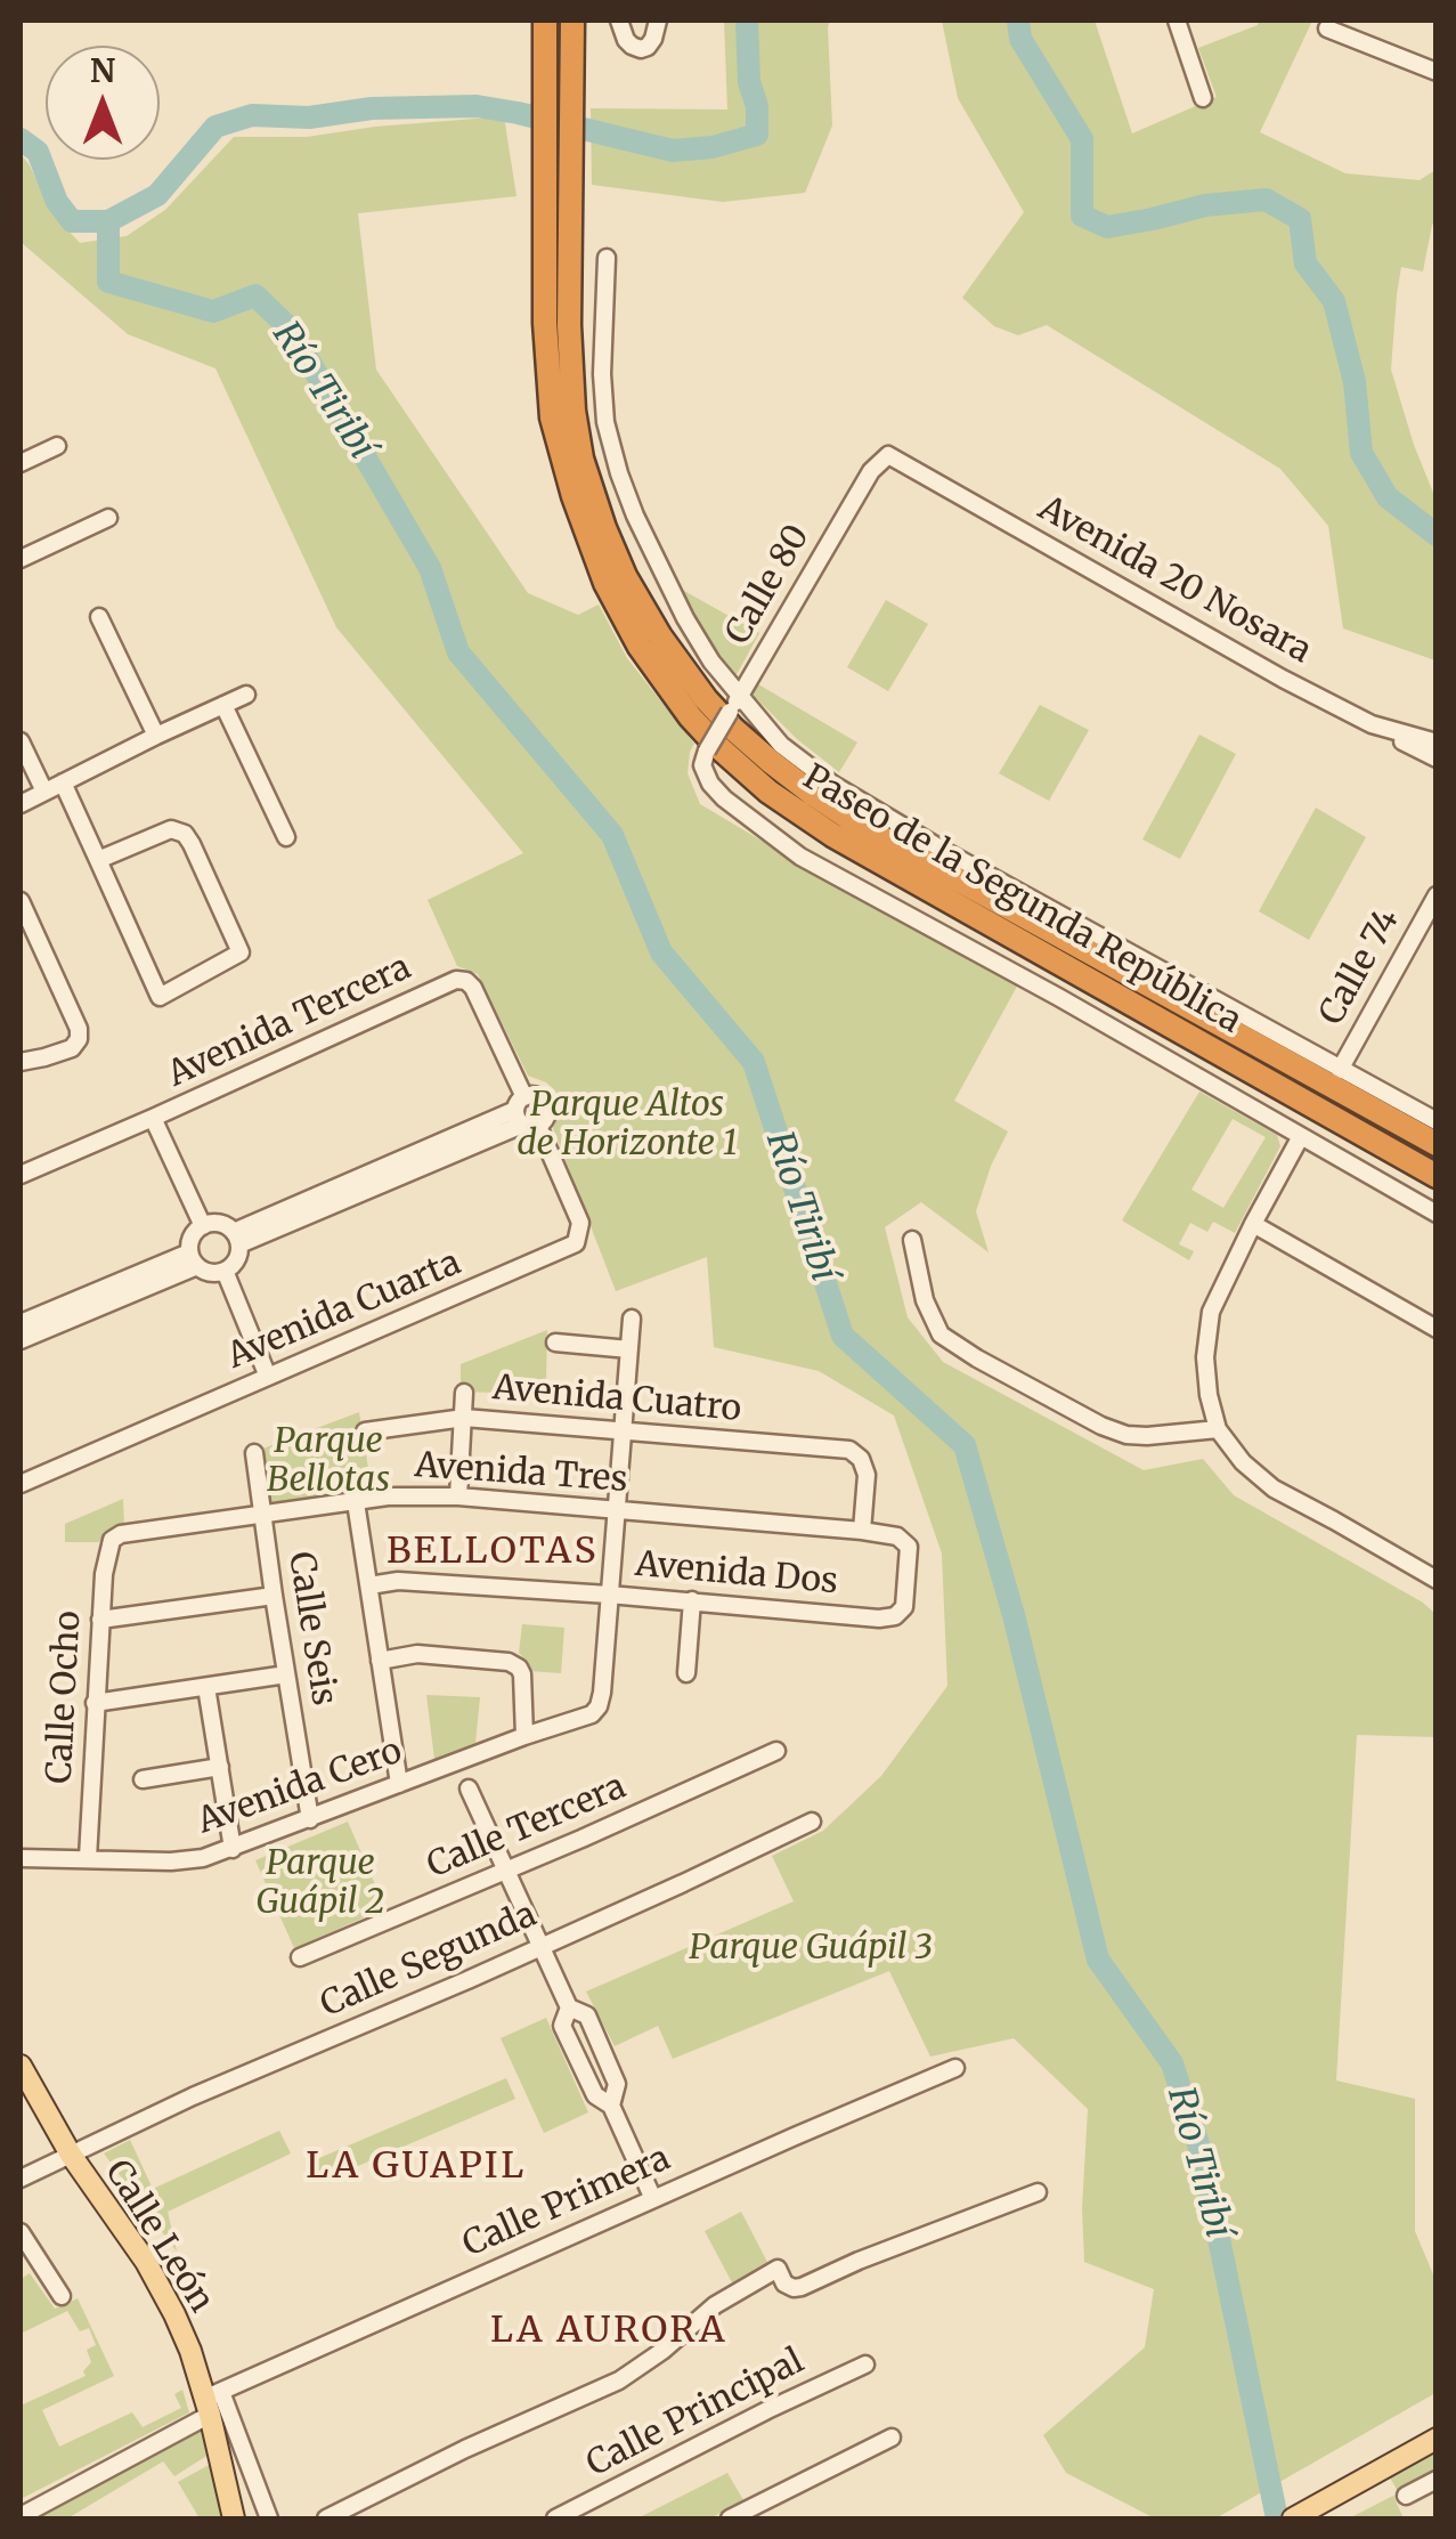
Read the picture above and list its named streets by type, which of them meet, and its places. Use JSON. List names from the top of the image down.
{
  "streets": {
    "highway": ["Paseo de la Segunda República"],
    "main road": ["Calle León"],
    "street": [
      "Avenida 20 Nosara",
      "Calle 80",
      "Calle 74",
      "Avenida Tercera",
      "Avenida Cuarta",
      "Avenida Cuatro",
      "Avenida Tres",
      "Avenida Dos",
      "Calle Seis",
      "Calle Ocho",
      "Avenida Cero",
      "Calle Tercera",
      "Calle Segunda",
      "Calle Primera",
      "Calle Principal"
    ]
  },
  "crossings": [
    ["Avenida 20 Nosara", "Calle 80"],
    ["Avenida Tercera", "Avenida Cuarta"],
    ["Avenida Cuatro", "Avenida Tres"],
    ["Avenida Cuatro", "Avenida Dos"],
    ["Avenida Tres", "Avenida Dos"],
    ["Avenida Tres", "Calle Seis"],
    ["Avenida Tres", "Calle Ocho"],
    ["Avenida Dos", "Avenida Cero"],
    ["Calle Seis", "Avenida Cero"],
    ["Calle Ocho", "Avenida Cero"],
    ["Calle Segunda", "Calle León"],
    ["Calle Primera", "Calle León"]
  ],
  "districts": ["BELLOTAS", "LA GUAPIL", "LA AURORA"],
  "water": ["Río Tiribí"],
  "parks": [
    "Parque Altos de Horizonte 1",
    "Parque Bellotas",
    "Parque Guápil 2",
    "Parque Guápil 3"
  ],
  "north": "top"
}
